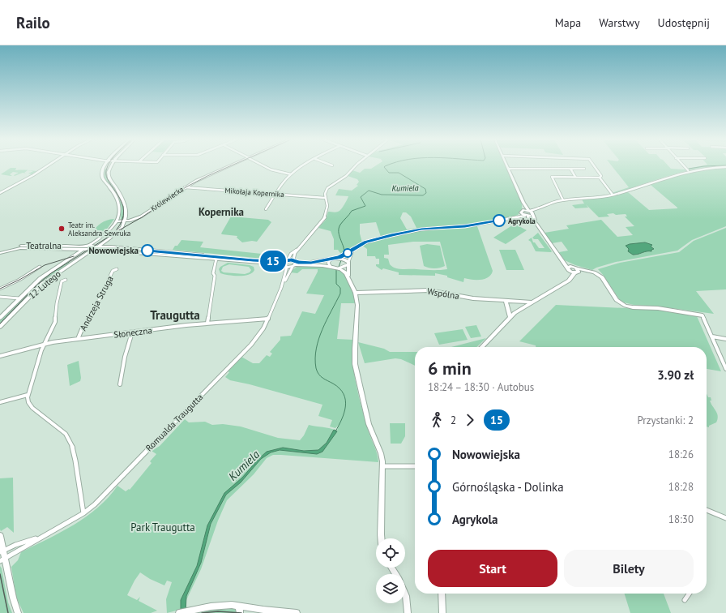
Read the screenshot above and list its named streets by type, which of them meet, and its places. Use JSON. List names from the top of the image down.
{
  "streets": {
    "street": [
      "Mikołaja Kopernika",
      "Królewiecka",
      "Teatralna",
      "12 Lutego",
      "Wspólna",
      "Andrzeja Struga",
      "Słoneczna",
      "Romualda Traugutta"
    ]
  },
  "crossings": [
    ["Mikołaja Kopernika", "Królewiecka"],
    ["Mikołaja Kopernika", "Romualda Traugutta"],
    ["Teatralna", "12 Lutego"],
    ["Andrzeja Struga", "Słoneczna"],
    ["Słoneczna", "Romualda Traugutta"]
  ],
  "districts": ["Kopernika", "Traugutta"],
  "water": ["Kumiela"],
  "parks": ["Park Traugutta"],
  "places": ["Agrykola", "Teatr im. Aleksandra Sewruka", "Nowowiejska"],
  "lines": ["bus line 15"],
  "page": {
    "header": "Railo",
    "nav": ["Mapa", "Warstwy", "Udostępnij"],
    "on_map": "15",
    "heading": ["6 min", "18:24 – 18:30 · Autobus", "3.90 zł"],
    "legs": ["2", "15", "Przystanki: 2"],
    "list": [
      {
        "name": "Nowowiejska",
        "value": "18:26"
      },
      {
        "name": "Górnośląska - Dolinka",
        "value": "18:28"
      },
      {
        "name": "Agrykola",
        "value": "18:30"
      }
    ],
    "buttons": ["Start", "Bilety"]
  }
}
